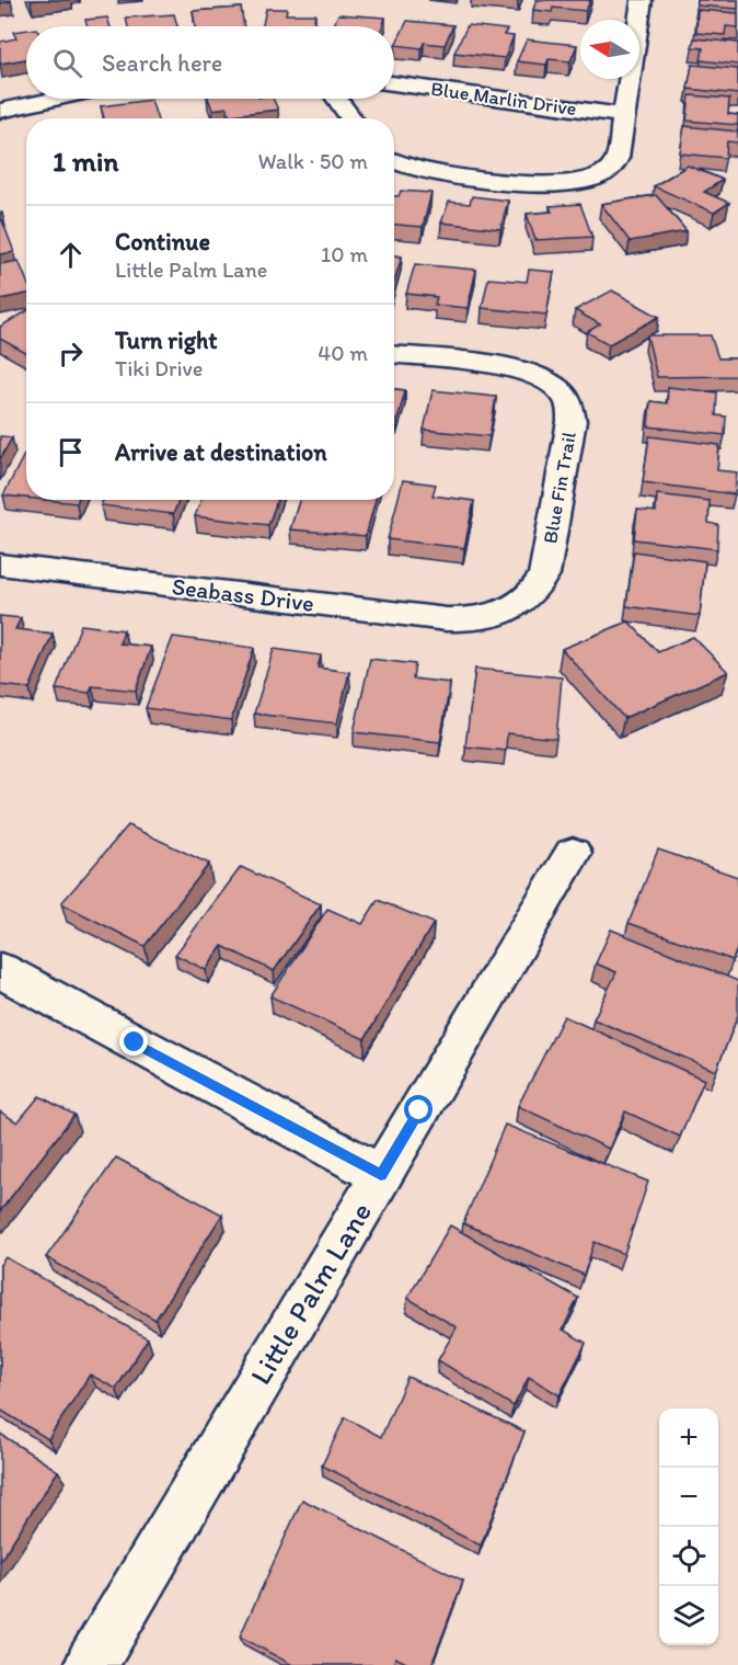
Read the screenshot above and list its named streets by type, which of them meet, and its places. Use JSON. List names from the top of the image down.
{
  "streets": {
    "street": [
      "Blue Marlin Drive",
      "Blue Fin Trail",
      "Seabass Drive",
      "Little Palm Lane"
    ]
  },
  "crossings": [
    ["Blue Fin Trail", "Seabass Drive"]
  ],
  "north": "left",
  "page": {
    "search": "Search here",
    "heading": ["1 min", "Walk · 50 m"],
    "list": [
      ["Continue", "Little Palm Lane", "10 m"],
      ["Turn right", "Tiki Drive", "40 m"],
      "Arrive at destination"
    ],
    "map_buttons": ["+", "−"]
  }
}
